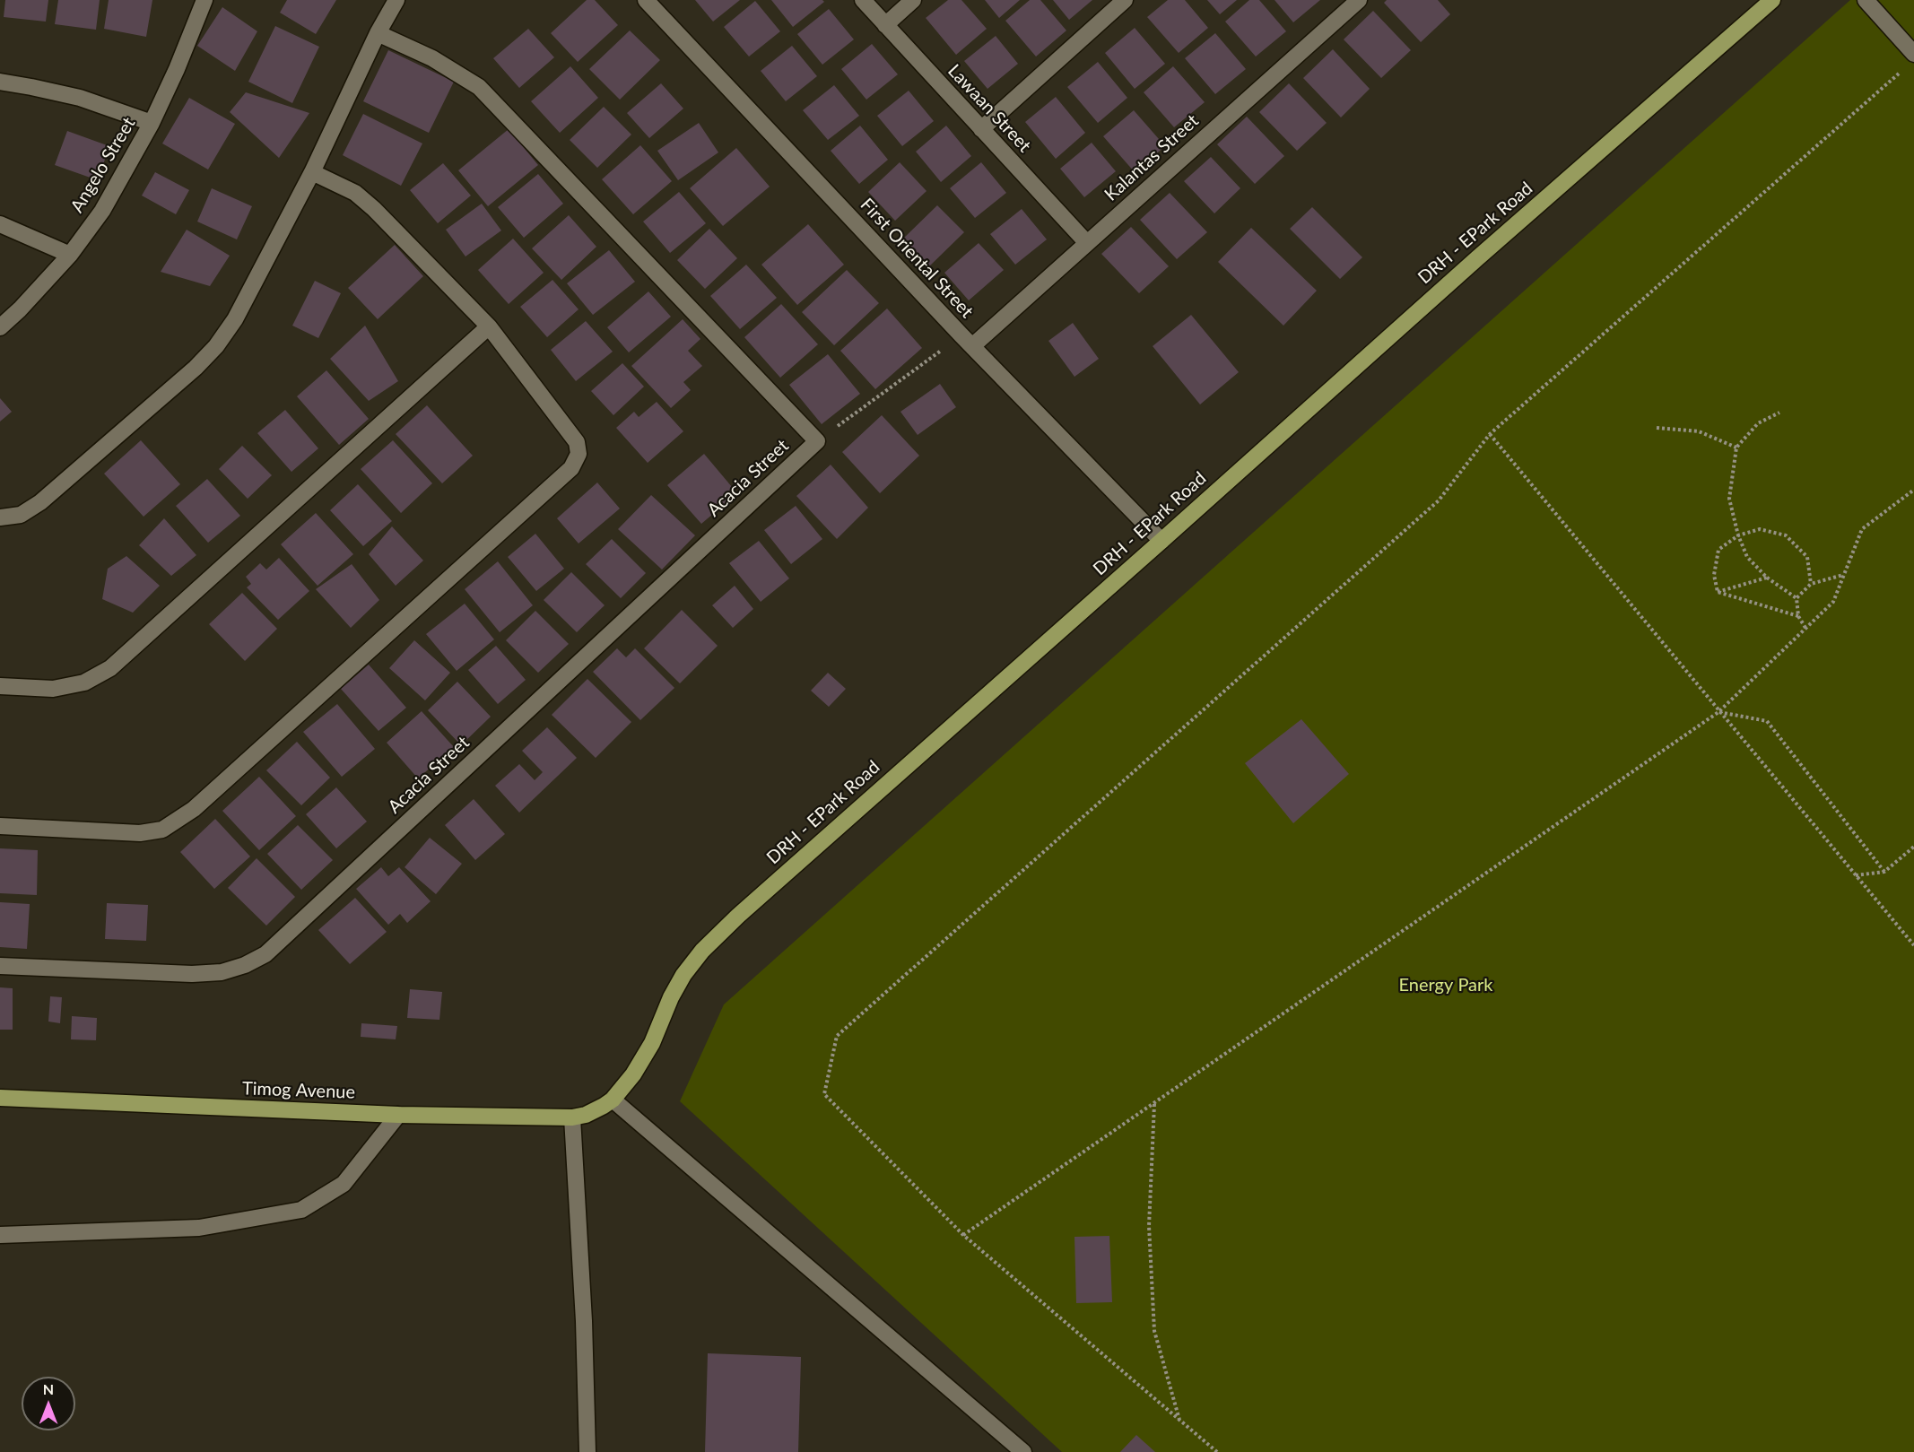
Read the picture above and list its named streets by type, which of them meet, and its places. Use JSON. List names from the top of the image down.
{
  "streets": {
    "main road": ["DRH - EPark Road", "Timog Avenue"],
    "street": [
      "Lawaan Street",
      "Kalantas Street",
      "Angelo Street",
      "First Oriental Street",
      "Acacia Street"
    ]
  },
  "crossings": [
    ["Lawaan Street", "Kalantas Street"],
    ["Kalantas Street", "First Oriental Street"],
    ["DRH - EPark Road", "First Oriental Street"],
    ["DRH - EPark Road", "Timog Avenue"]
  ],
  "parks": ["Energy Park"],
  "north": "top"
}
